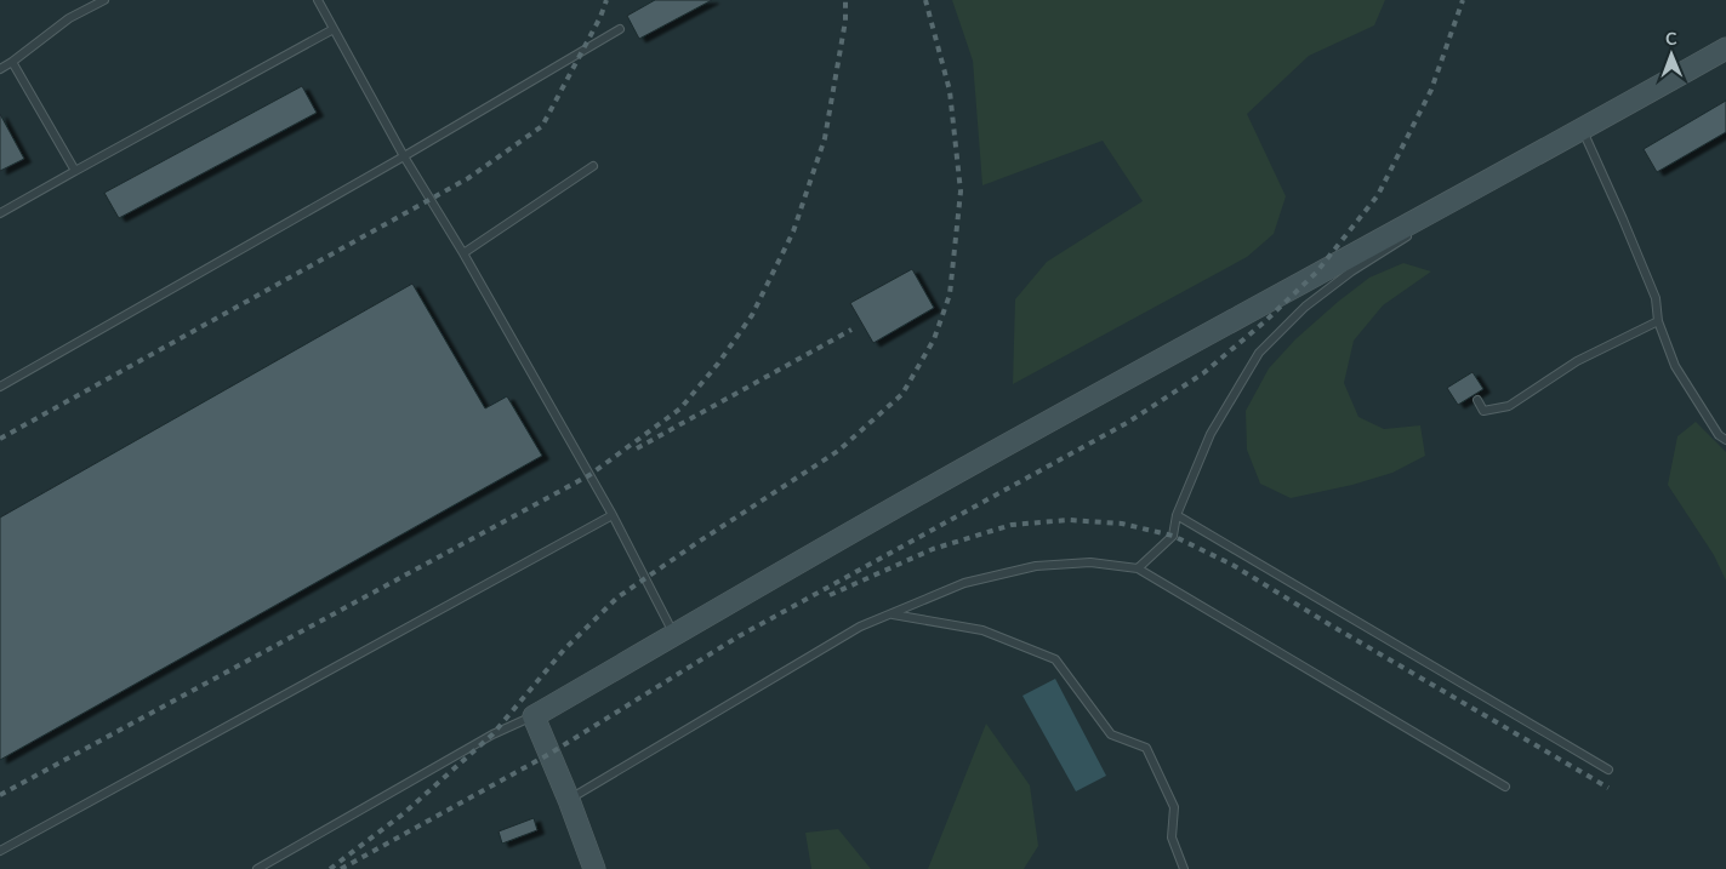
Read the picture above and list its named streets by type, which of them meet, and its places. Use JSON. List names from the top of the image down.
{
  "north": "top"
}
